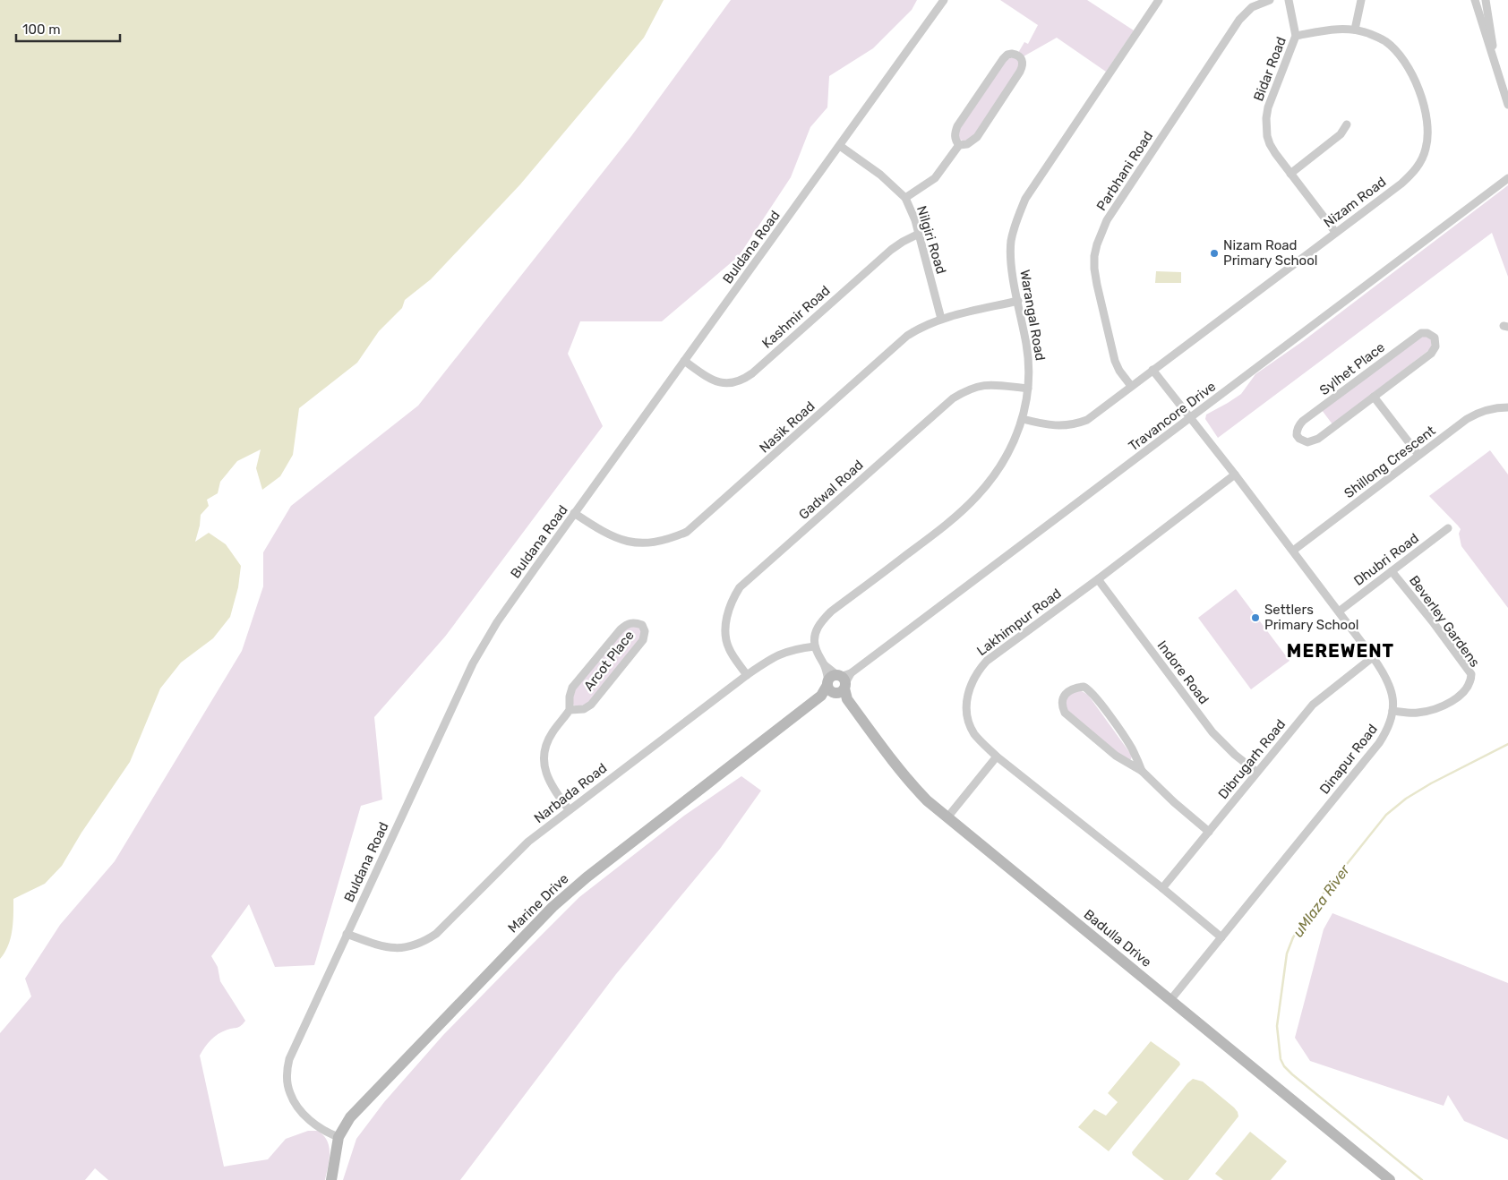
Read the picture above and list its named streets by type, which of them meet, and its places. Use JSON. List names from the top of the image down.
{
  "streets": {
    "street": [
      "Bidar Road",
      "Parbhani Road",
      "Nizam Road",
      "Nilgiri Road",
      "Buldana Road",
      "Warangal Road",
      "Kashmir Road",
      "Sylhet Place",
      "Travancore Drive",
      "Nasik Road",
      "Shillong Crescent",
      "Gadwal Road",
      "Dhubri Road",
      "Beverley Gardens",
      "Lakhimpur Road",
      "Arcot Place",
      "Indore Road",
      "Dibrugarh Road",
      "Dinapur Road",
      "Narbada Road",
      "Marine Drive",
      "Badulla Drive"
    ]
  },
  "crossings": [
    ["Bidar Road", "Nizam Road"],
    ["Parbhani Road", "Nizam Road"],
    ["Nizam Road", "Warangal Road"],
    ["Nizam Road", "Dinapur Road"],
    ["Nilgiri Road", "Buldana Road"],
    ["Nilgiri Road", "Kashmir Road"],
    ["Nilgiri Road", "Nasik Road"],
    ["Buldana Road", "Kashmir Road"],
    ["Buldana Road", "Nasik Road"],
    ["Buldana Road", "Narbada Road"],
    ["Buldana Road", "Marine Drive"],
    ["Warangal Road", "Nasik Road"],
    ["Warangal Road", "Gadwal Road"],
    ["Warangal Road", "Narbada Road"],
    ["Travancore Drive", "Dinapur Road"],
    ["Travancore Drive", "Marine Drive"],
    ["Travancore Drive", "Badulla Drive"],
    ["Shillong Crescent", "Dinapur Road"],
    ["Gadwal Road", "Narbada Road"],
    ["Dhubri Road", "Beverley Gardens"],
    ["Dhubri Road", "Dinapur Road"],
    ["Beverley Gardens", "Dinapur Road"],
    ["Lakhimpur Road", "Indore Road"],
    ["Lakhimpur Road", "Dibrugarh Road"],
    ["Lakhimpur Road", "Dinapur Road"],
    ["Indore Road", "Dibrugarh Road"],
    ["Dibrugarh Road", "Dinapur Road"],
    ["Dinapur Road", "Badulla Drive"],
    ["Marine Drive", "Badulla Drive"]
  ],
  "districts": ["MEREWENT"],
  "water": ["uMlaza River"],
  "places": ["Nizam Road Primary School", "Settlers Primary School"],
  "scale_bar": "100 m"
}
